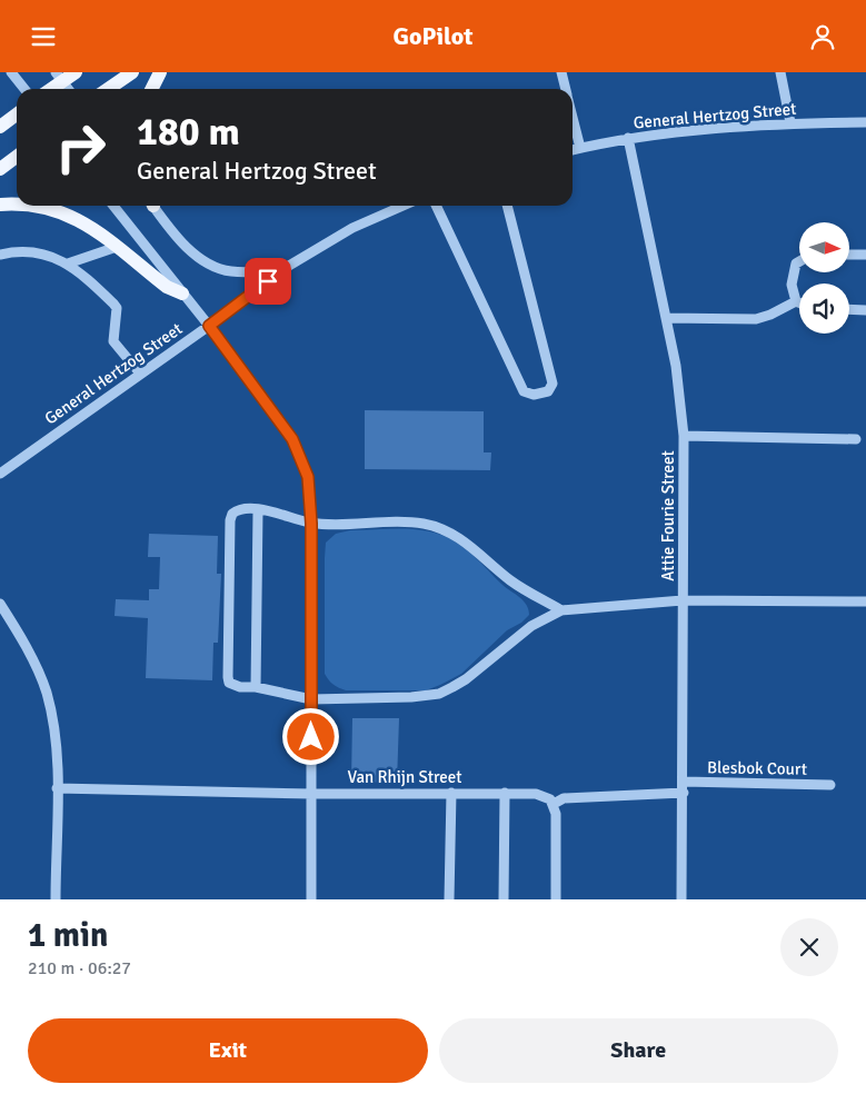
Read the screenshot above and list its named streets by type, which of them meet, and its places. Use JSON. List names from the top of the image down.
{
  "streets": {
    "street": [
      "General Hertzog Street",
      "Attie Fourie Street",
      "Blesbok Court",
      "Van Rhijn Street"
    ]
  },
  "crossings": [
    ["General Hertzog Street", "Attie Fourie Street"],
    ["Attie Fourie Street", "Blesbok Court"]
  ],
  "north": "right",
  "page": {
    "header": "GoPilot",
    "turn": ["180 m", "General Hertzog Street"],
    "heading": ["1 min", "210 m · 06:27"],
    "buttons": ["Exit", "Share"]
  }
}
